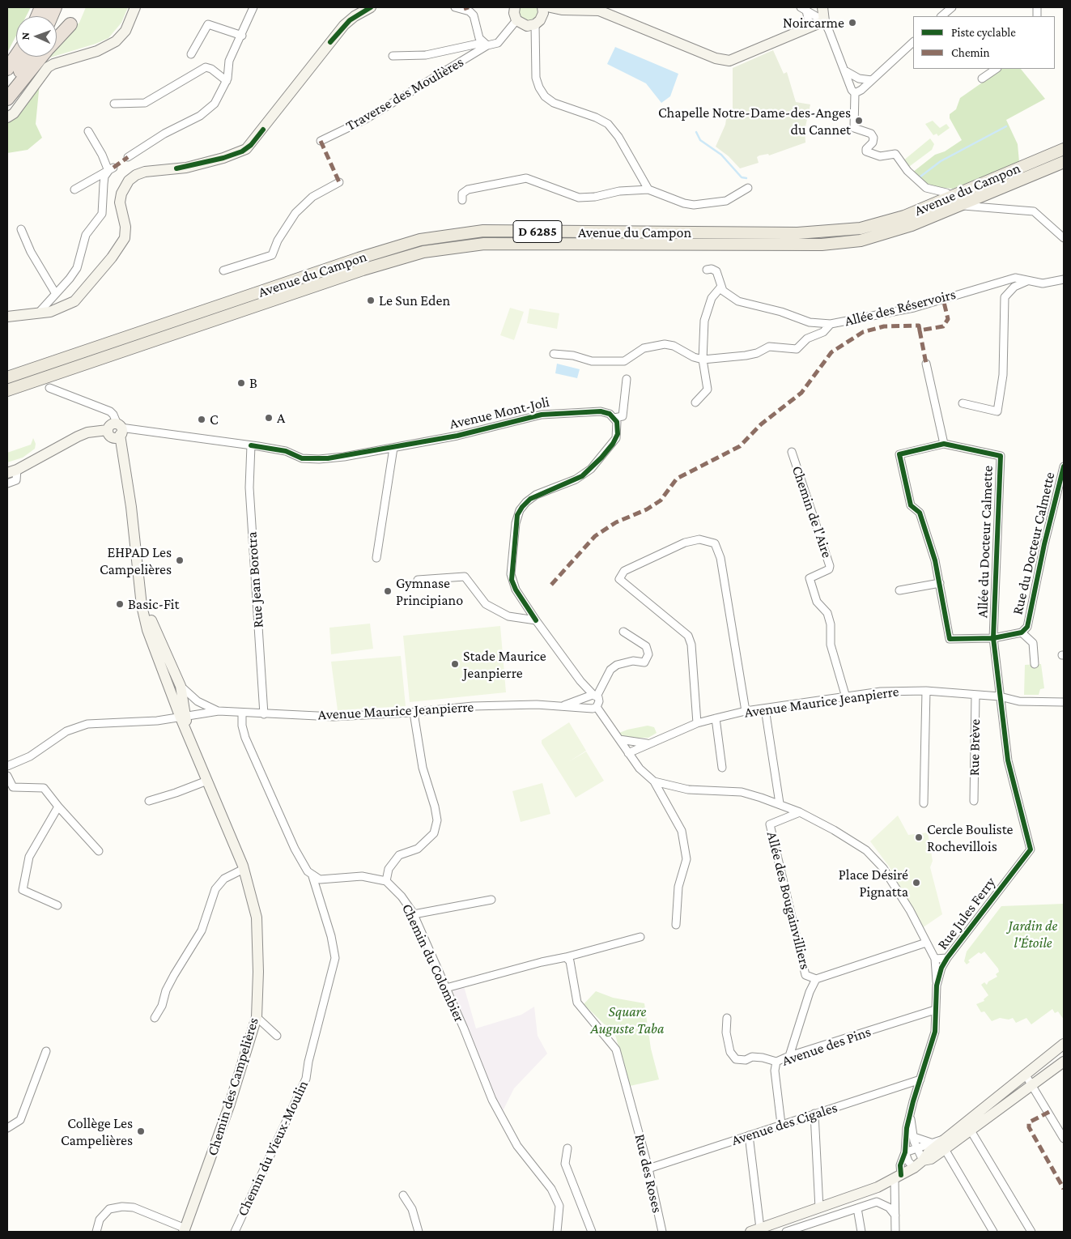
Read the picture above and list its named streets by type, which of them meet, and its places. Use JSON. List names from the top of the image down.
{
  "streets": {
    "main road": ["Avenue du Campon", "D 6285", "Chemin des Campelières"],
    "street": [
      "Traverse des Moulières",
      "Allée des Réservoirs",
      "Avenue Mont-Joli",
      "Chemin de l'Aire",
      "Allée du Docteur Calmette",
      "Rue du Docteur Calmette",
      "Rue Jean Borotra",
      "Avenue Maurice Jeanpierre",
      "Rue Brève",
      "Allée des Bougainvilliers",
      "Rue Jules Ferry",
      "Chemin du Colombier",
      "Avenue des Pins",
      "Avenue des Cigales",
      "Chemin du Vieux-Moulin",
      "Rue des Roses"
    ]
  },
  "crossings": [
    ["Avenue Mont-Joli", "Rue Jean Borotra"],
    ["Avenue Mont-Joli", "Chemin des Campelières"],
    ["Chemin de l'Aire", "Avenue Maurice Jeanpierre"],
    ["Allée du Docteur Calmette", "Rue du Docteur Calmette"],
    ["Rue Jean Borotra", "Avenue Maurice Jeanpierre"],
    ["Avenue Maurice Jeanpierre", "Rue Brève"],
    ["Avenue Maurice Jeanpierre", "Rue Jules Ferry"],
    ["Avenue Maurice Jeanpierre", "Chemin des Campelières"],
    ["Rue Jules Ferry", "Avenue des Pins"],
    ["Rue Jules Ferry", "Avenue des Cigales"],
    ["Avenue des Pins", "Avenue des Cigales"],
    ["Avenue des Cigales", "Rue des Roses"]
  ],
  "parks": ["Jardin de l'Étoile", "Square Auguste Taba"],
  "places": [
    "Noircarme",
    "Chapelle Notre-Dame-des-Anges du Cannet",
    "Le Sun Eden",
    "B",
    "A",
    "C",
    "EHPAD Les Campelières",
    "Gymnase Principiano",
    "Basic-Fit",
    "Stade Maurice Jeanpierre",
    "Cercle Bouliste Rochevillois",
    "Place Désiré Pignatta",
    "Collège Les Campelières"
  ],
  "legend": ["Piste cyclable", "Chemin"],
  "north": "left"
}
